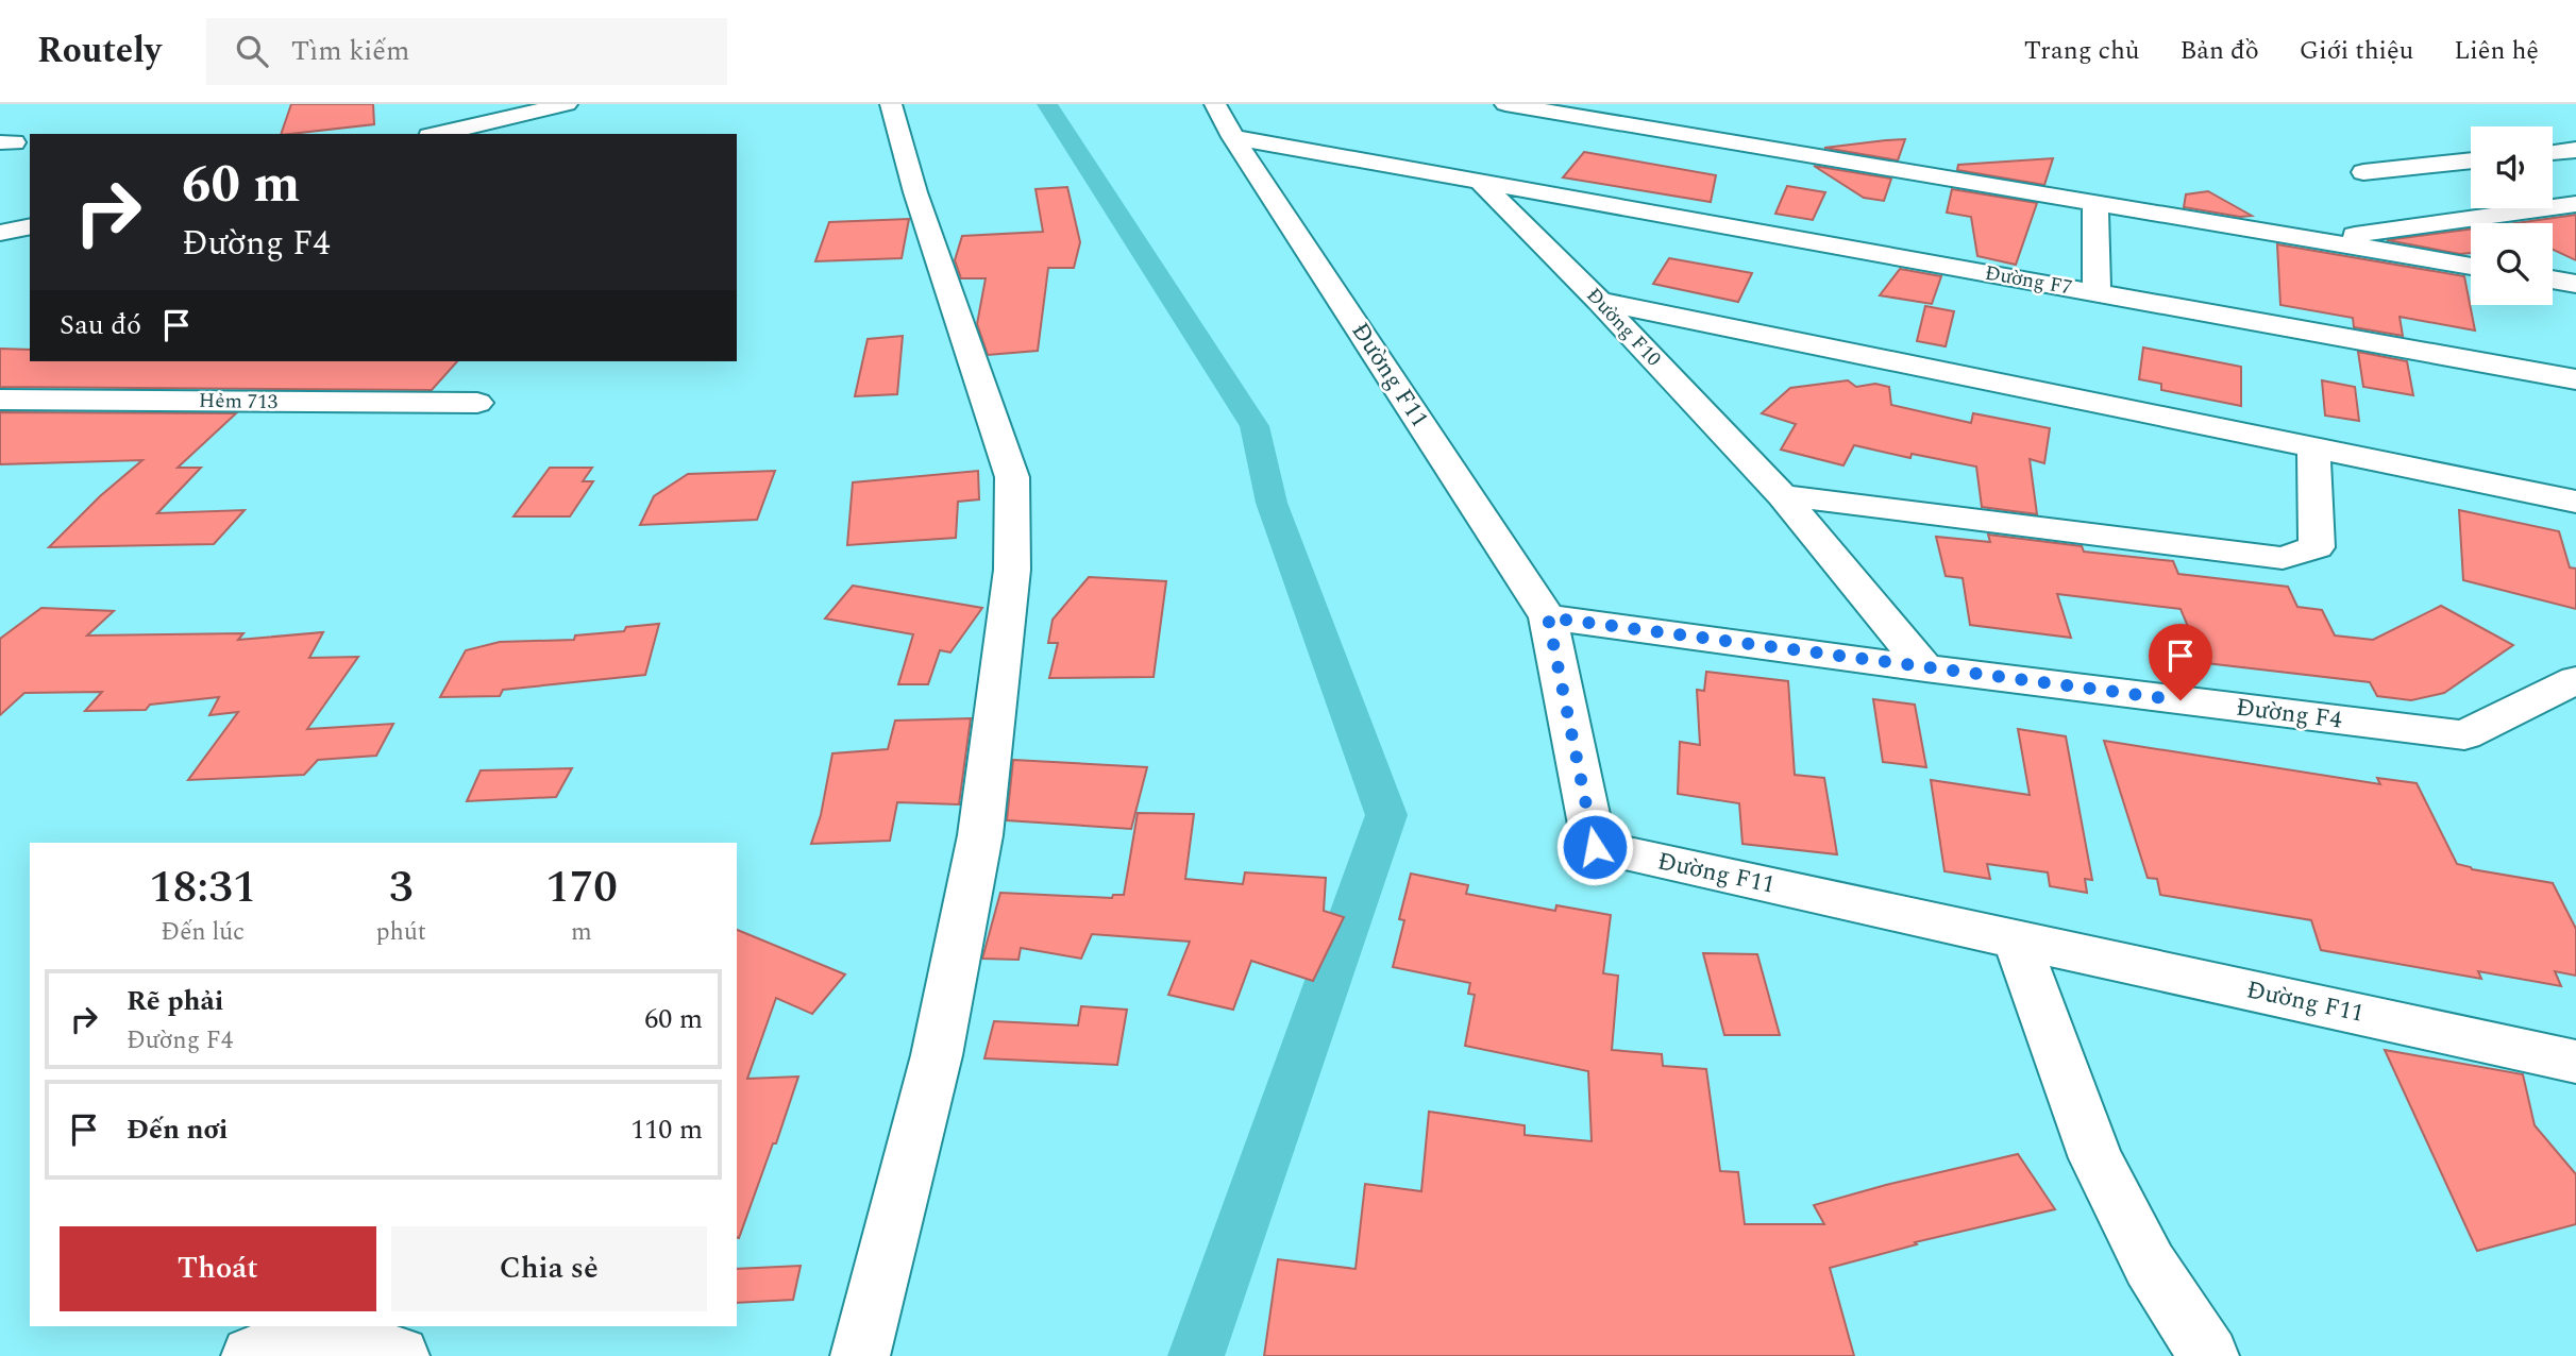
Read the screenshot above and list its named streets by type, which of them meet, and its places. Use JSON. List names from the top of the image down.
{
  "streets": {
    "street": [
      "Đường F7",
      "Đường F10",
      "Đường F11",
      "Hẻm 713",
      "Đường F4"
    ]
  },
  "crossings": [
    ["Đường F7", "Đường F10"],
    ["Đường F10", "Đường F4"],
    ["Đường F11", "Đường F4"]
  ],
  "page": {
    "header": "Routely",
    "search": "Tìm kiếm",
    "nav": [
      "Trang chủ",
      "Bản đồ",
      "Giới thiệu",
      "Liên hệ"
    ],
    "turn": ["60 m", "Đường F4"],
    "then": "Sau đó",
    "eta": [
      "18:31",
      "Đến lúc",
      "3",
      "phút",
      "170",
      "m"
    ],
    "list": [
      {
        "name": "Rẽ phải",
        "note": "Đường F4",
        "value": "60 m"
      },
      {
        "name": "Đến nơi",
        "value": "110 m"
      }
    ],
    "buttons": ["Thoát", "Chia sẻ"]
  }
}
